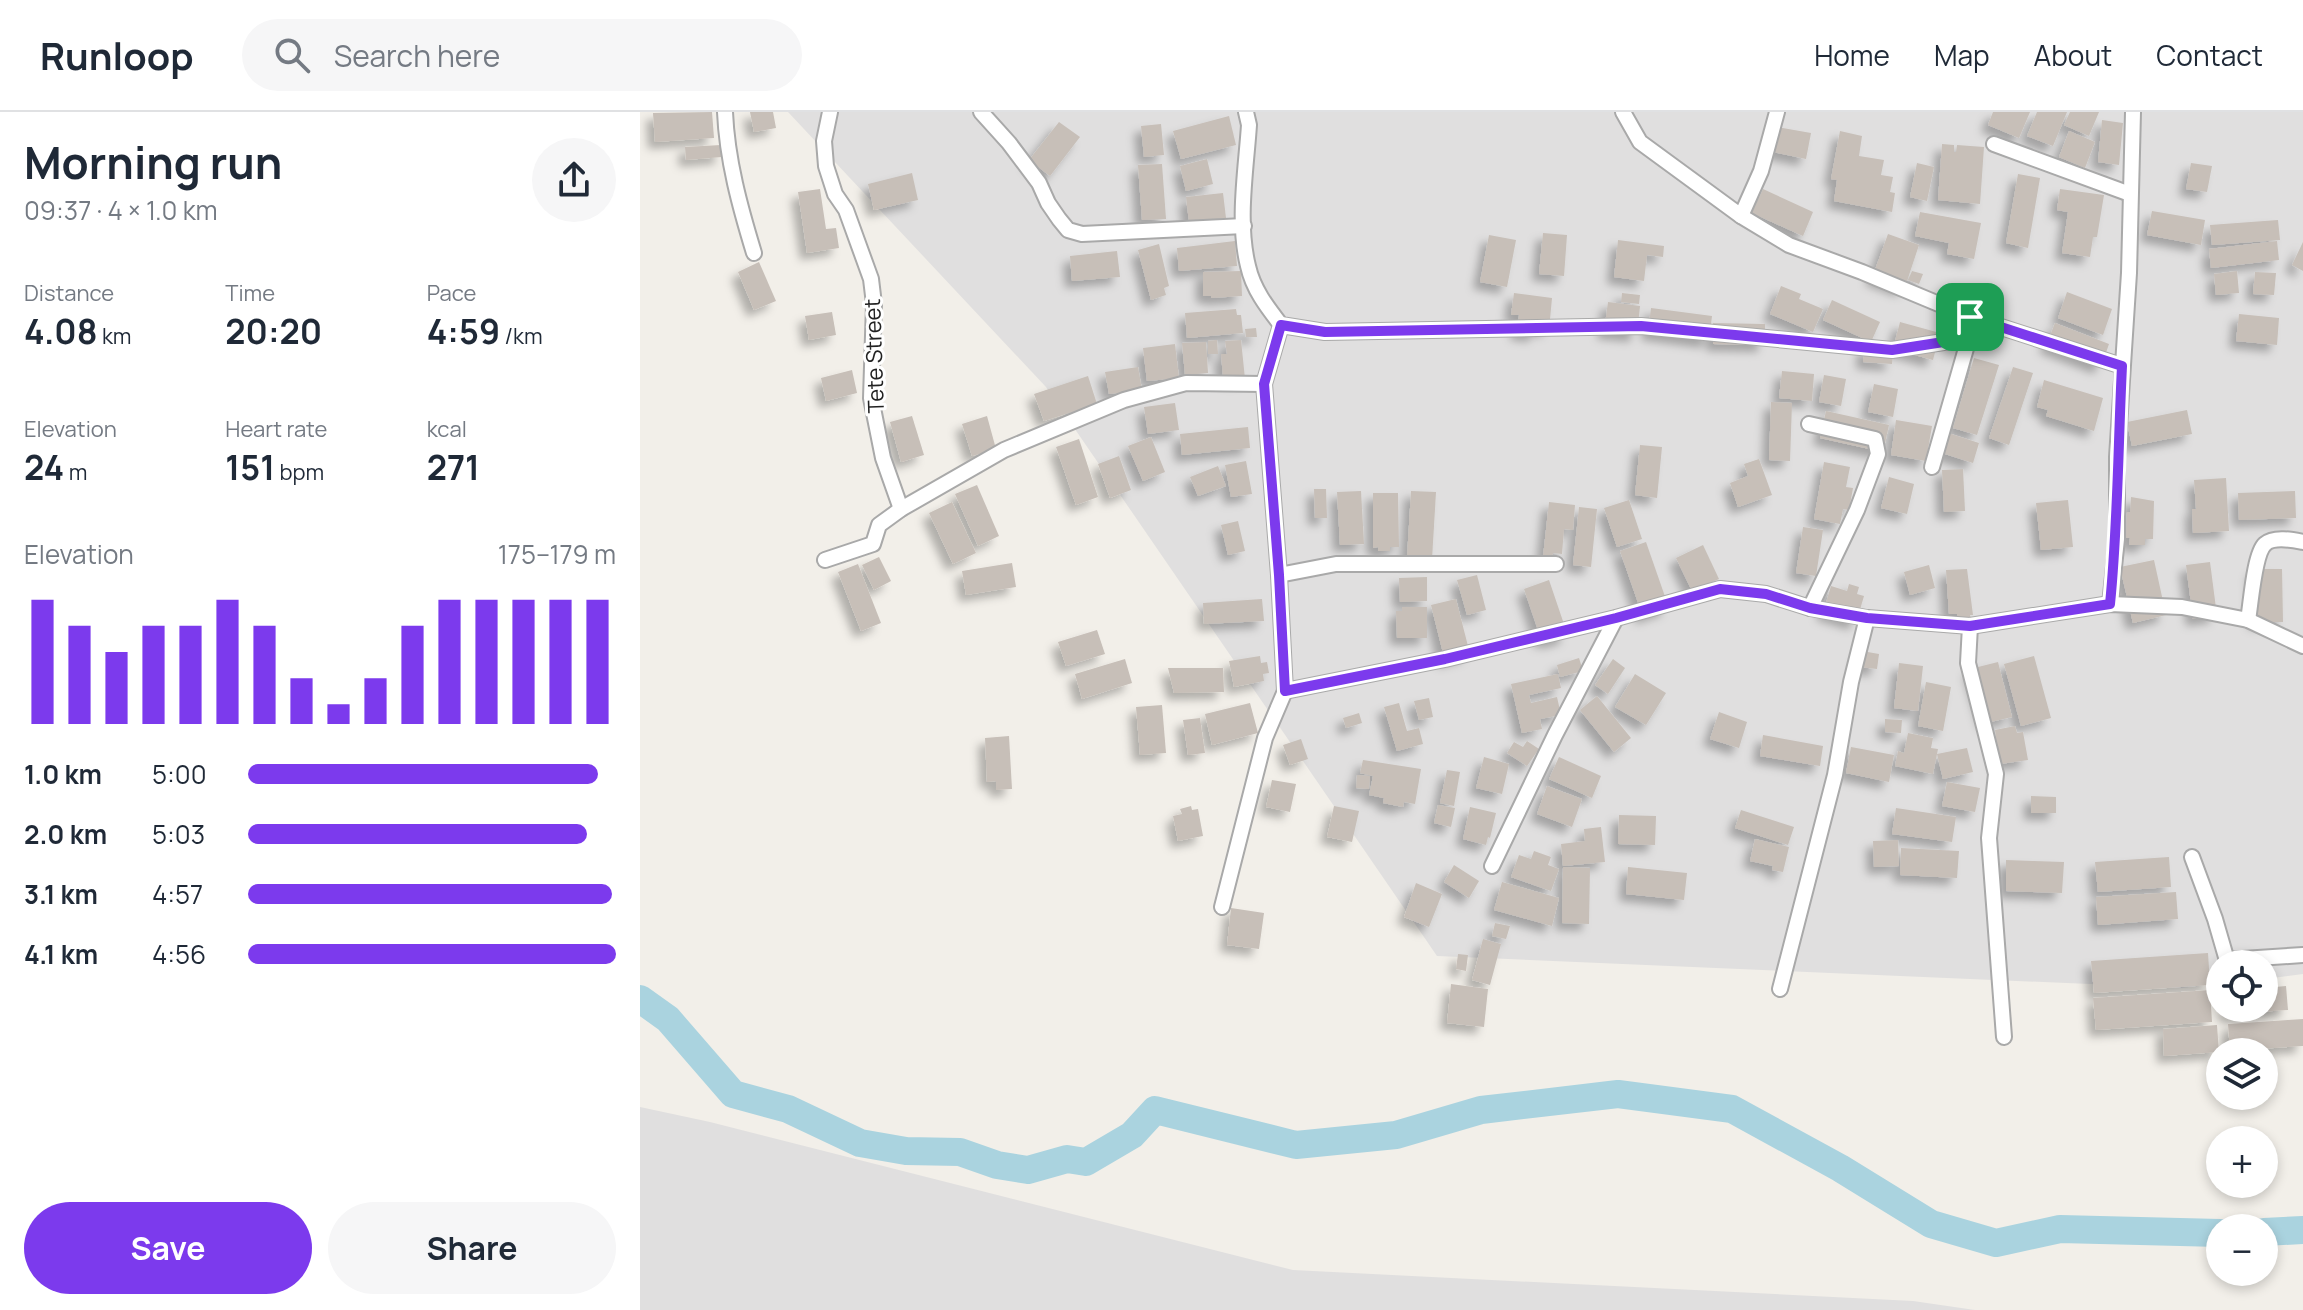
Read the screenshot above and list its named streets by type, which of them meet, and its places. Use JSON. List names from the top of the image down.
{
  "streets": {
    "street": ["Tete Street"]
  },
  "page": {
    "header": "Runloop",
    "search": "Search here",
    "nav": [
      "Home",
      "Map",
      "About",
      "Contact"
    ],
    "heading": ["Morning run", "09:37 · 4 × 1.0 km"],
    "stats": [
      ["Distance", "4.08 km"],
      ["Time", "20:20"],
      ["Pace", "4:59 /km"],
      ["Elevation", "24 m"],
      ["Heart rate", "151 bpm"],
      ["kcal", "271"]
    ],
    "chart": ["Elevation", "175–179 m"],
    "list": [
      {
        "name": "1.0 km",
        "note": "5:00"
      },
      {
        "name": "2.0 km",
        "note": "5:03"
      },
      {
        "name": "3.1 km",
        "note": "4:57"
      },
      {
        "name": "4.1 km",
        "note": "4:56"
      }
    ],
    "map_buttons": ["+", "−"],
    "buttons": ["Save", "Share"]
  }
}
